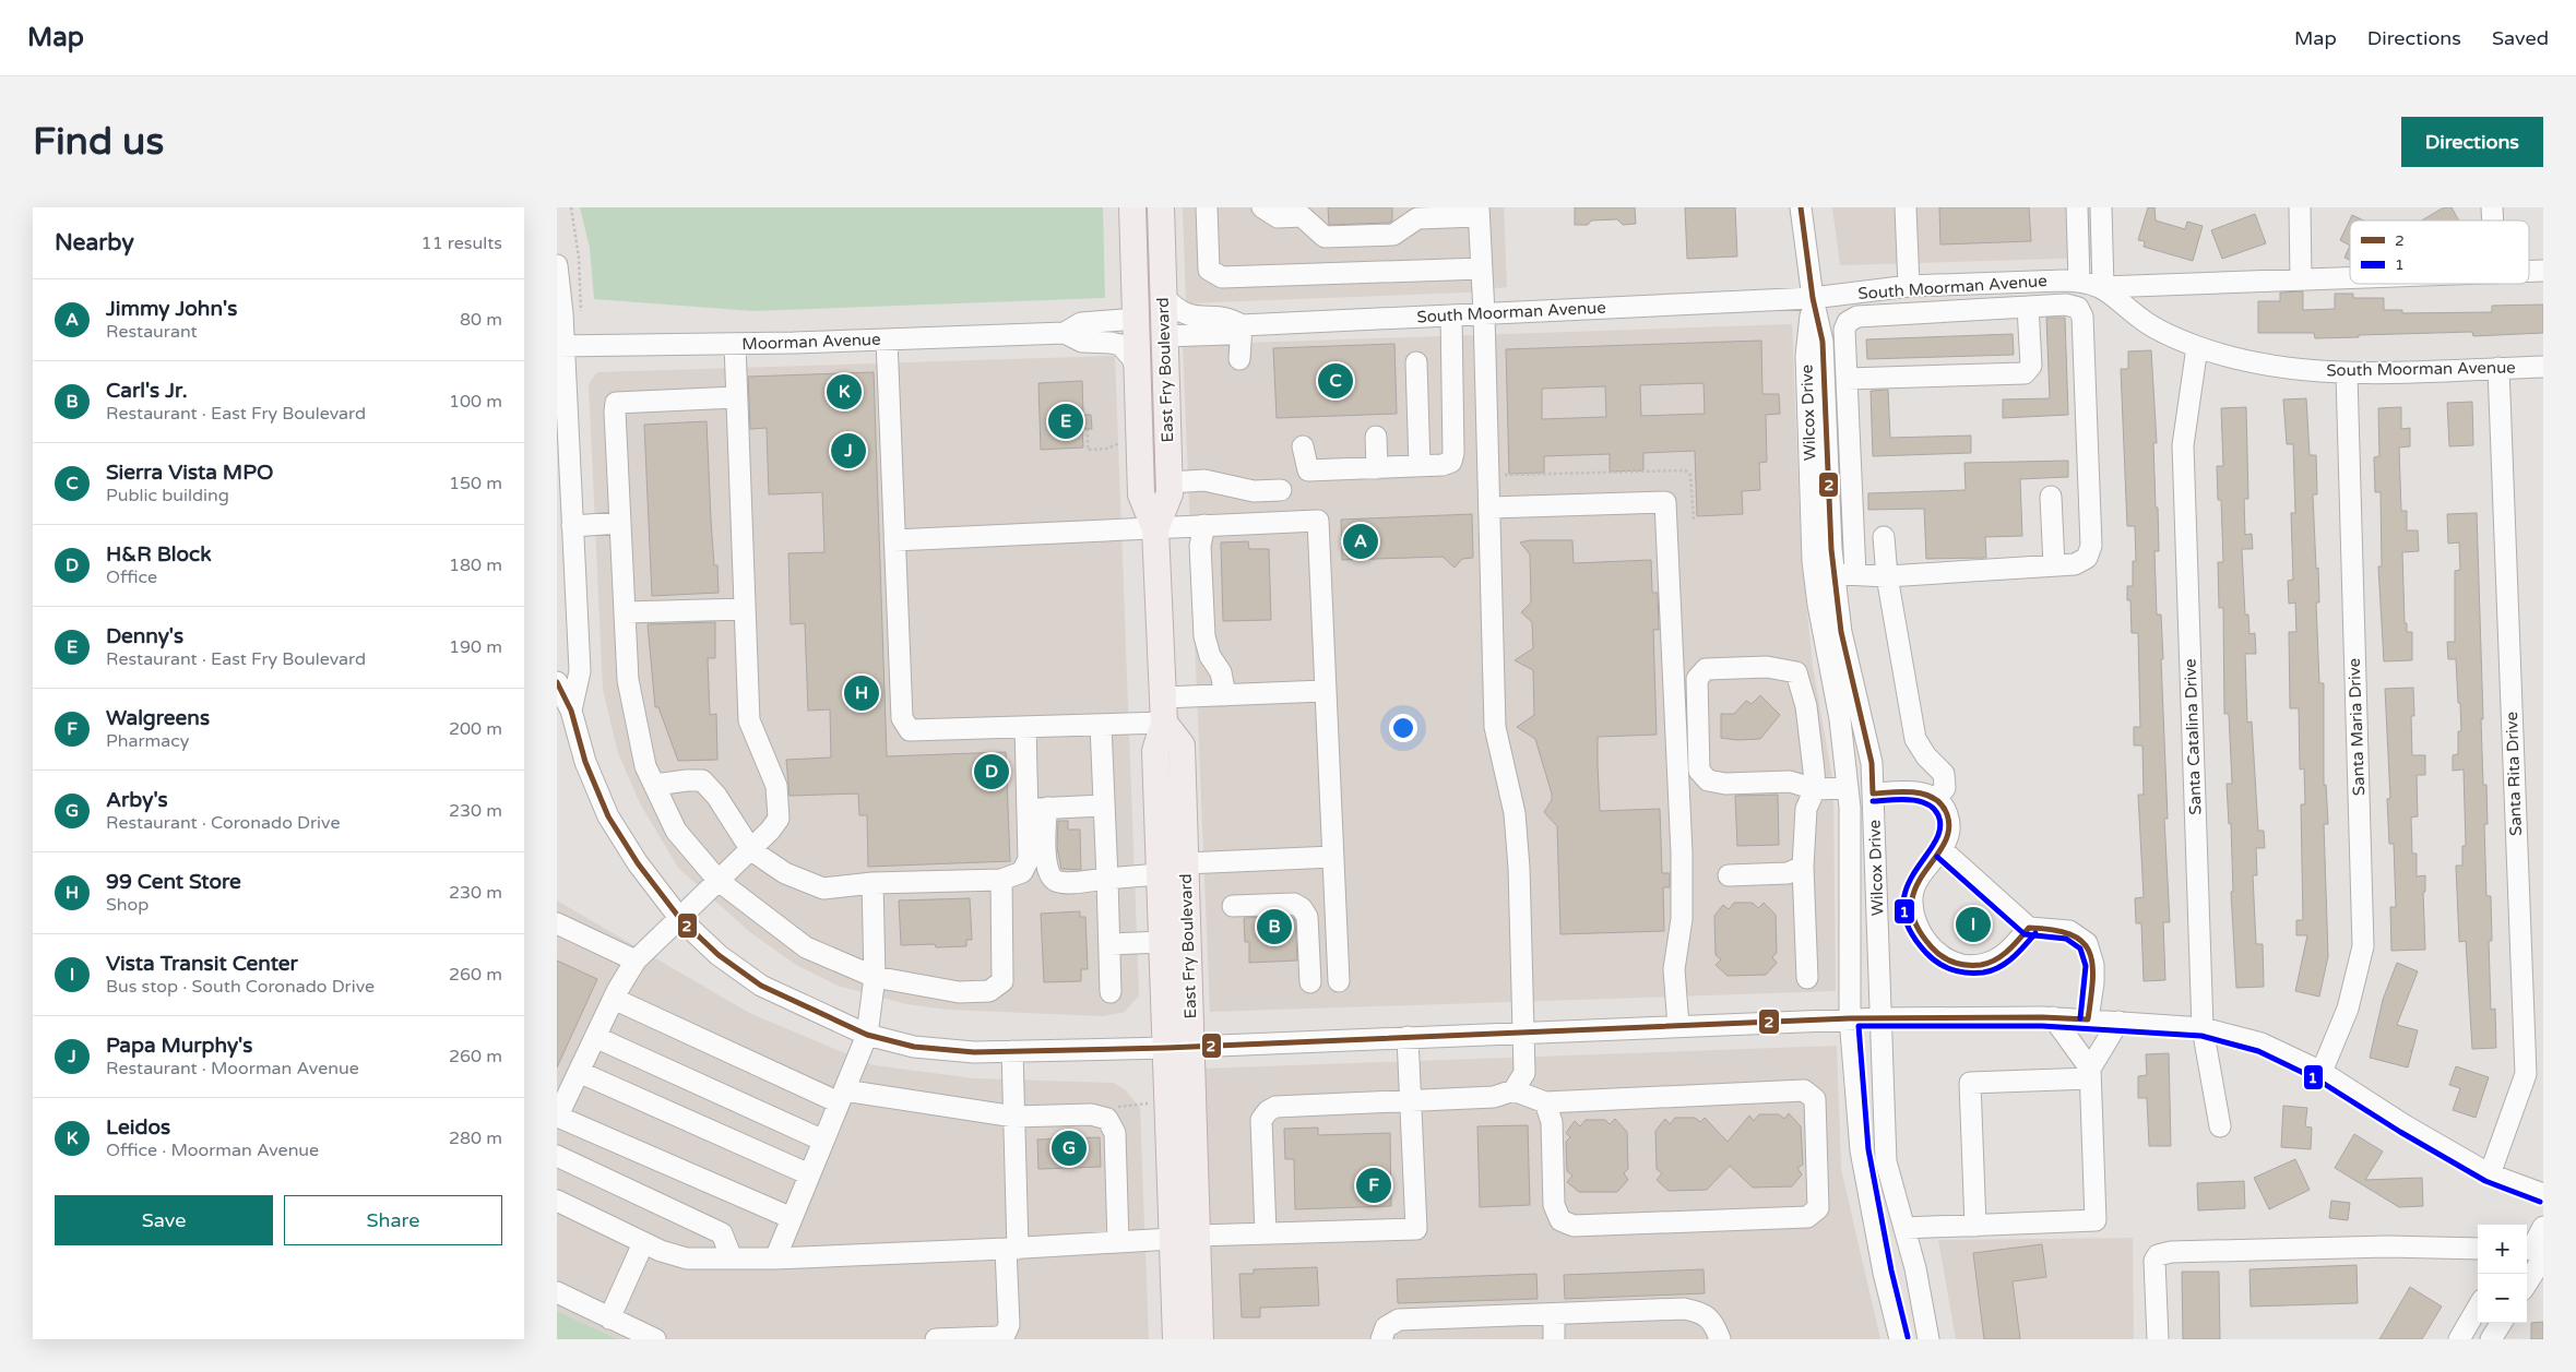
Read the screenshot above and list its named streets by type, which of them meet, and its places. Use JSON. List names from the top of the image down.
{
  "streets": {
    "main road": ["East Fry Boulevard"],
    "street": [
      "South Moorman Avenue",
      "Moorman Avenue",
      "Wilcox Drive",
      "Santa Maria Drive",
      "Santa Catalina Drive",
      "Santa Rita Drive"
    ]
  },
  "crossings": [
    ["South Moorman Avenue", "East Fry Boulevard"],
    ["South Moorman Avenue", "Wilcox Drive"],
    ["South Moorman Avenue", "Santa Maria Drive"],
    ["South Moorman Avenue", "Santa Catalina Drive"],
    ["South Moorman Avenue", "Santa Rita Drive"],
    ["Moorman Avenue", "East Fry Boulevard"]
  ],
  "lines": ["transit line 2", "transit line 1"],
  "legend": ["2", "1"],
  "page": {
    "header": "Map",
    "nav": ["Map", "Directions", "Saved"],
    "buttons": [
      "Directions",
      ["Save", "Share"]
    ],
    "title": "Find us",
    "heading": ["Nearby", "11 results"],
    "list": [
      {
        "mark": "A",
        "name": "Jimmy John's",
        "note": "Restaurant",
        "value": "80 m"
      },
      {
        "mark": "B",
        "name": "Carl's Jr.",
        "note": "Restaurant · East Fry Boulevard",
        "value": "100 m"
      },
      {
        "mark": "C",
        "name": "Sierra Vista MPO",
        "note": "Public building",
        "value": "150 m"
      },
      {
        "mark": "D",
        "name": "H&R Block",
        "note": "Office",
        "value": "180 m"
      },
      {
        "mark": "E",
        "name": "Denny's",
        "note": "Restaurant · East Fry Boulevard",
        "value": "190 m"
      },
      {
        "mark": "F",
        "name": "Walgreens",
        "note": "Pharmacy",
        "value": "200 m"
      },
      {
        "mark": "G",
        "name": "Arby's",
        "note": "Restaurant · Coronado Drive",
        "value": "230 m"
      },
      {
        "mark": "H",
        "name": "99 Cent Store",
        "note": "Shop",
        "value": "230 m"
      },
      {
        "mark": "I",
        "name": "Vista Transit Center",
        "note": "Bus stop · South Coronado Drive",
        "value": "260 m"
      },
      {
        "mark": "J",
        "name": "Papa Murphy's",
        "note": "Restaurant · Moorman Avenue",
        "value": "260 m"
      },
      {
        "mark": "K",
        "name": "Leidos",
        "note": "Office · Moorman Avenue",
        "value": "280 m"
      }
    ],
    "pins": [
      "C",
      "K",
      "E",
      "J",
      "A",
      "H",
      "D",
      "I",
      "B",
      "G",
      "F"
    ],
    "map_buttons": ["+", "−"]
  }
}
